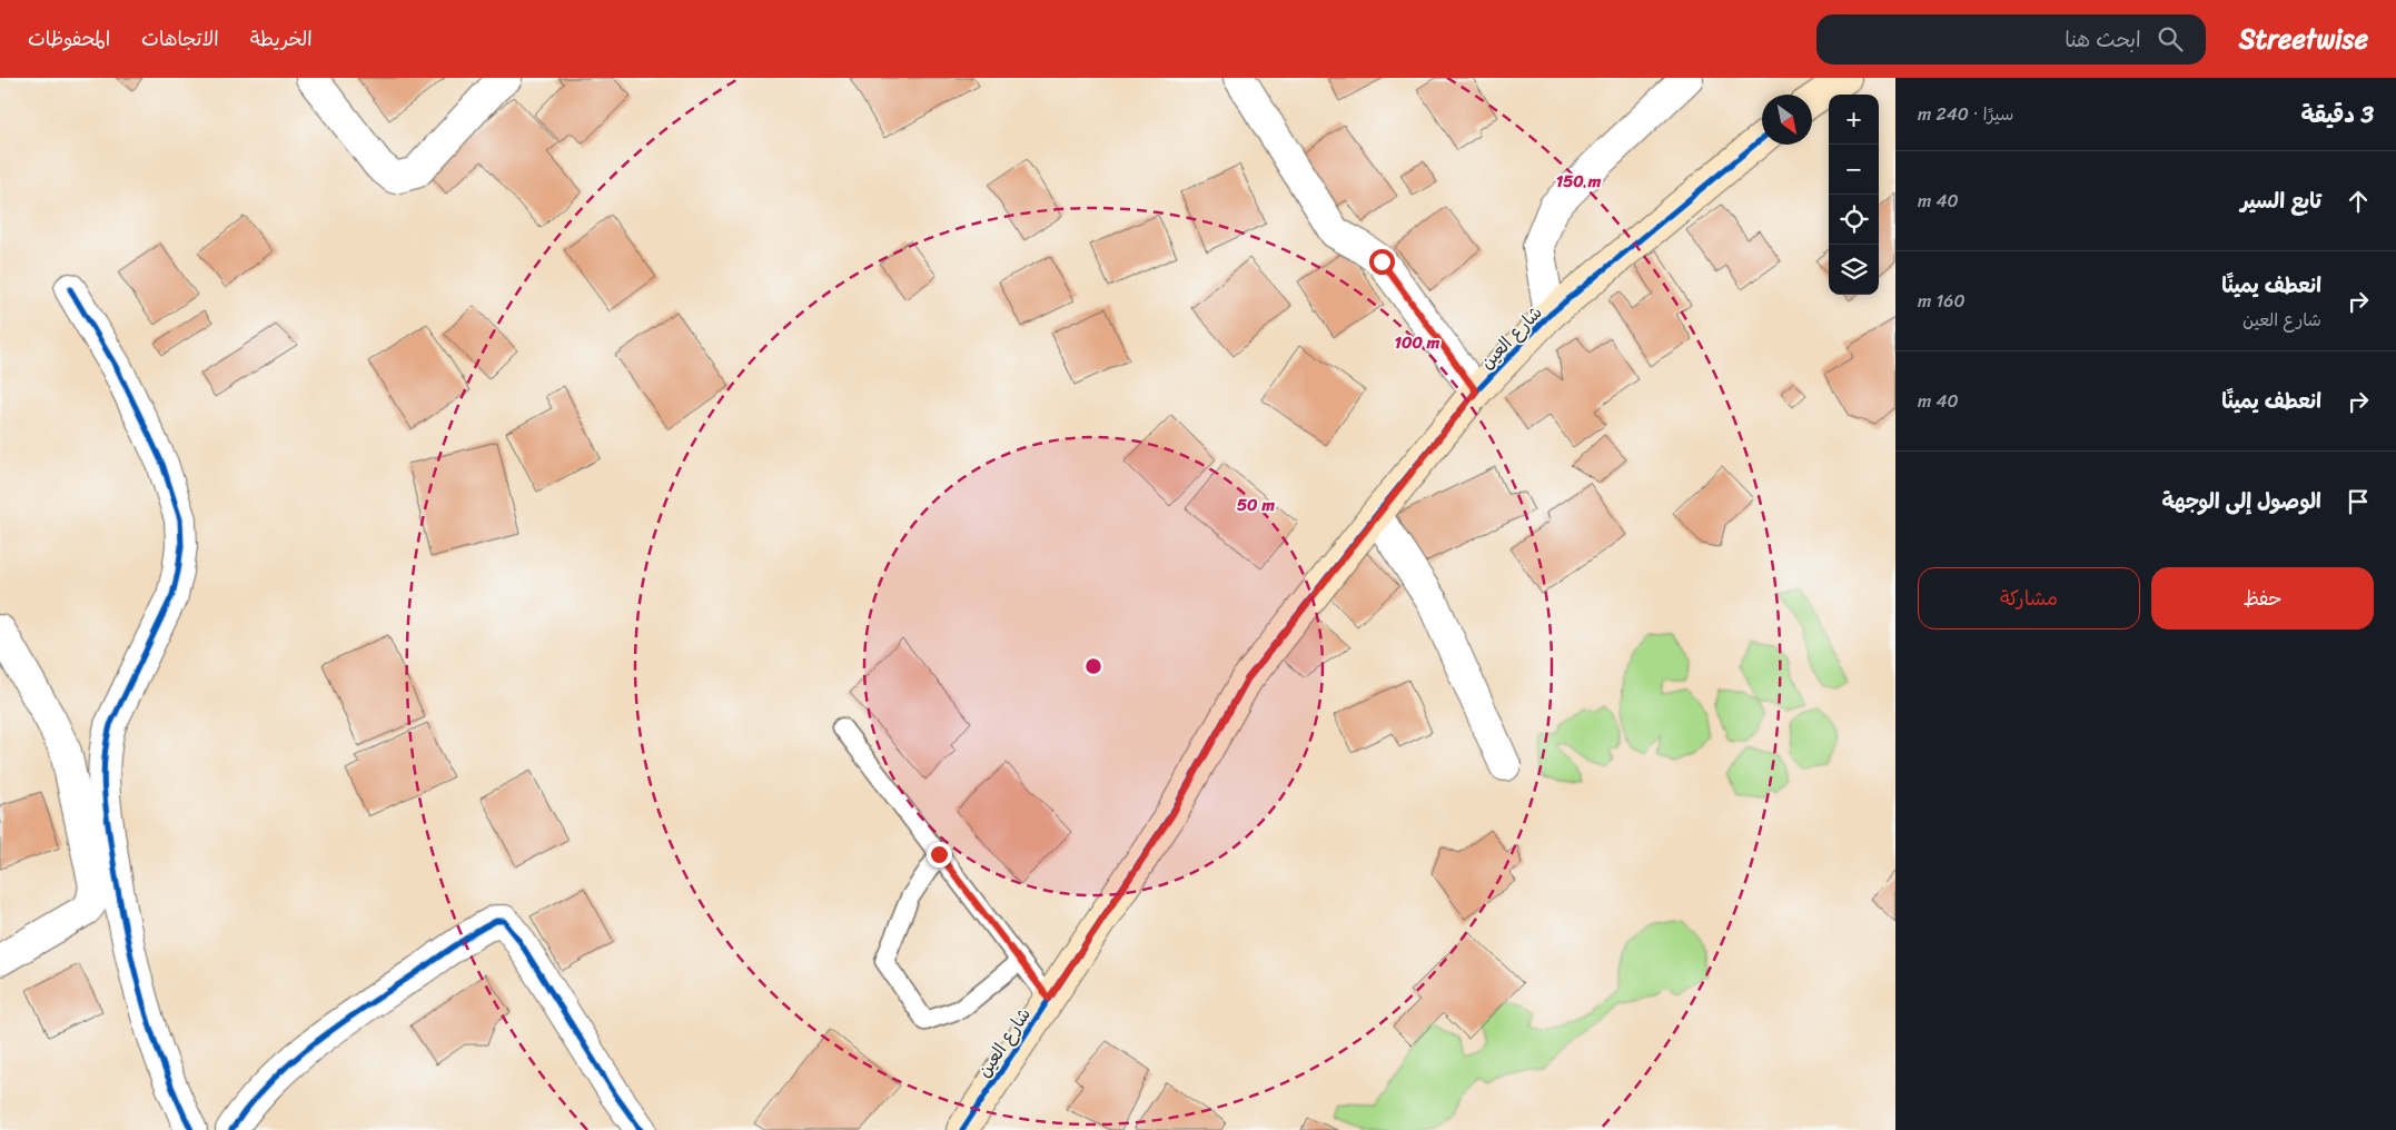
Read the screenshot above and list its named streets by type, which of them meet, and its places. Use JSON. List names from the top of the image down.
{
  "streets": {
    "street": ["شارع العين"]
  },
  "north": "bottom right",
  "page": {
    "header": "Streetwise",
    "search": "ابحث هنا",
    "nav": ["الخريطة", "الاتجاهات", "المحفوظات"],
    "heading": ["3 دقيقة", "سيرًا · 240 m"],
    "map_buttons": ["+", "−"],
    "list": [
      ["تابع السير", "40 m"],
      ["انعطف يمينًا", "شارع العين", "160 m"],
      ["انعطف يمينًا", "40 m"],
      "الوصول إلى الوجهة"
    ],
    "buttons": ["حفظ", "مشاركة"]
  },
  "rings": ["150 m", "100 m", "50 m"]
}
